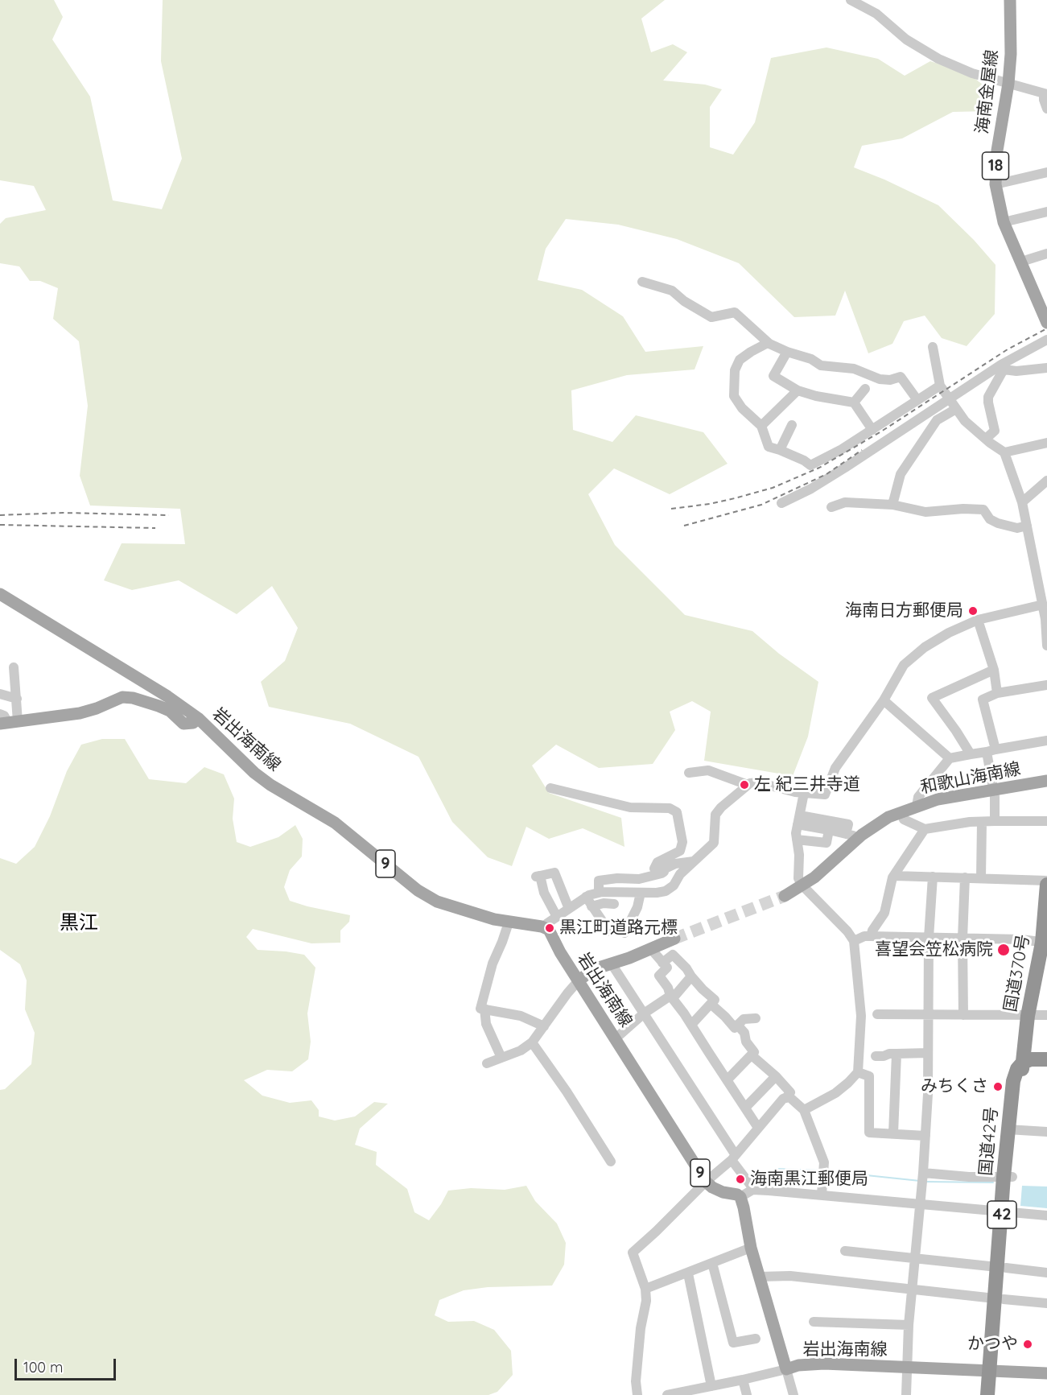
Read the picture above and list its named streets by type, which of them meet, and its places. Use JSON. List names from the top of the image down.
{
  "streets": {
    "highway": ["国道370号", "国道42号", "42"],
    "main road": [
      "海南金屋線",
      "18",
      "岩出海南線",
      "和歌山海南線",
      "9"
    ]
  },
  "crossings": [
    ["岩出海南線", "国道42号"],
    ["国道370号", "国道42号"]
  ],
  "districts": ["黒江"],
  "places": [
    "海南日方郵便局",
    "左 紀三井寺道",
    "黒江町道路元標",
    "喜望会笠松病院",
    "みちくさ",
    "海南黒江郵便局",
    "かつや"
  ],
  "scale_bar": "100 m"
}
